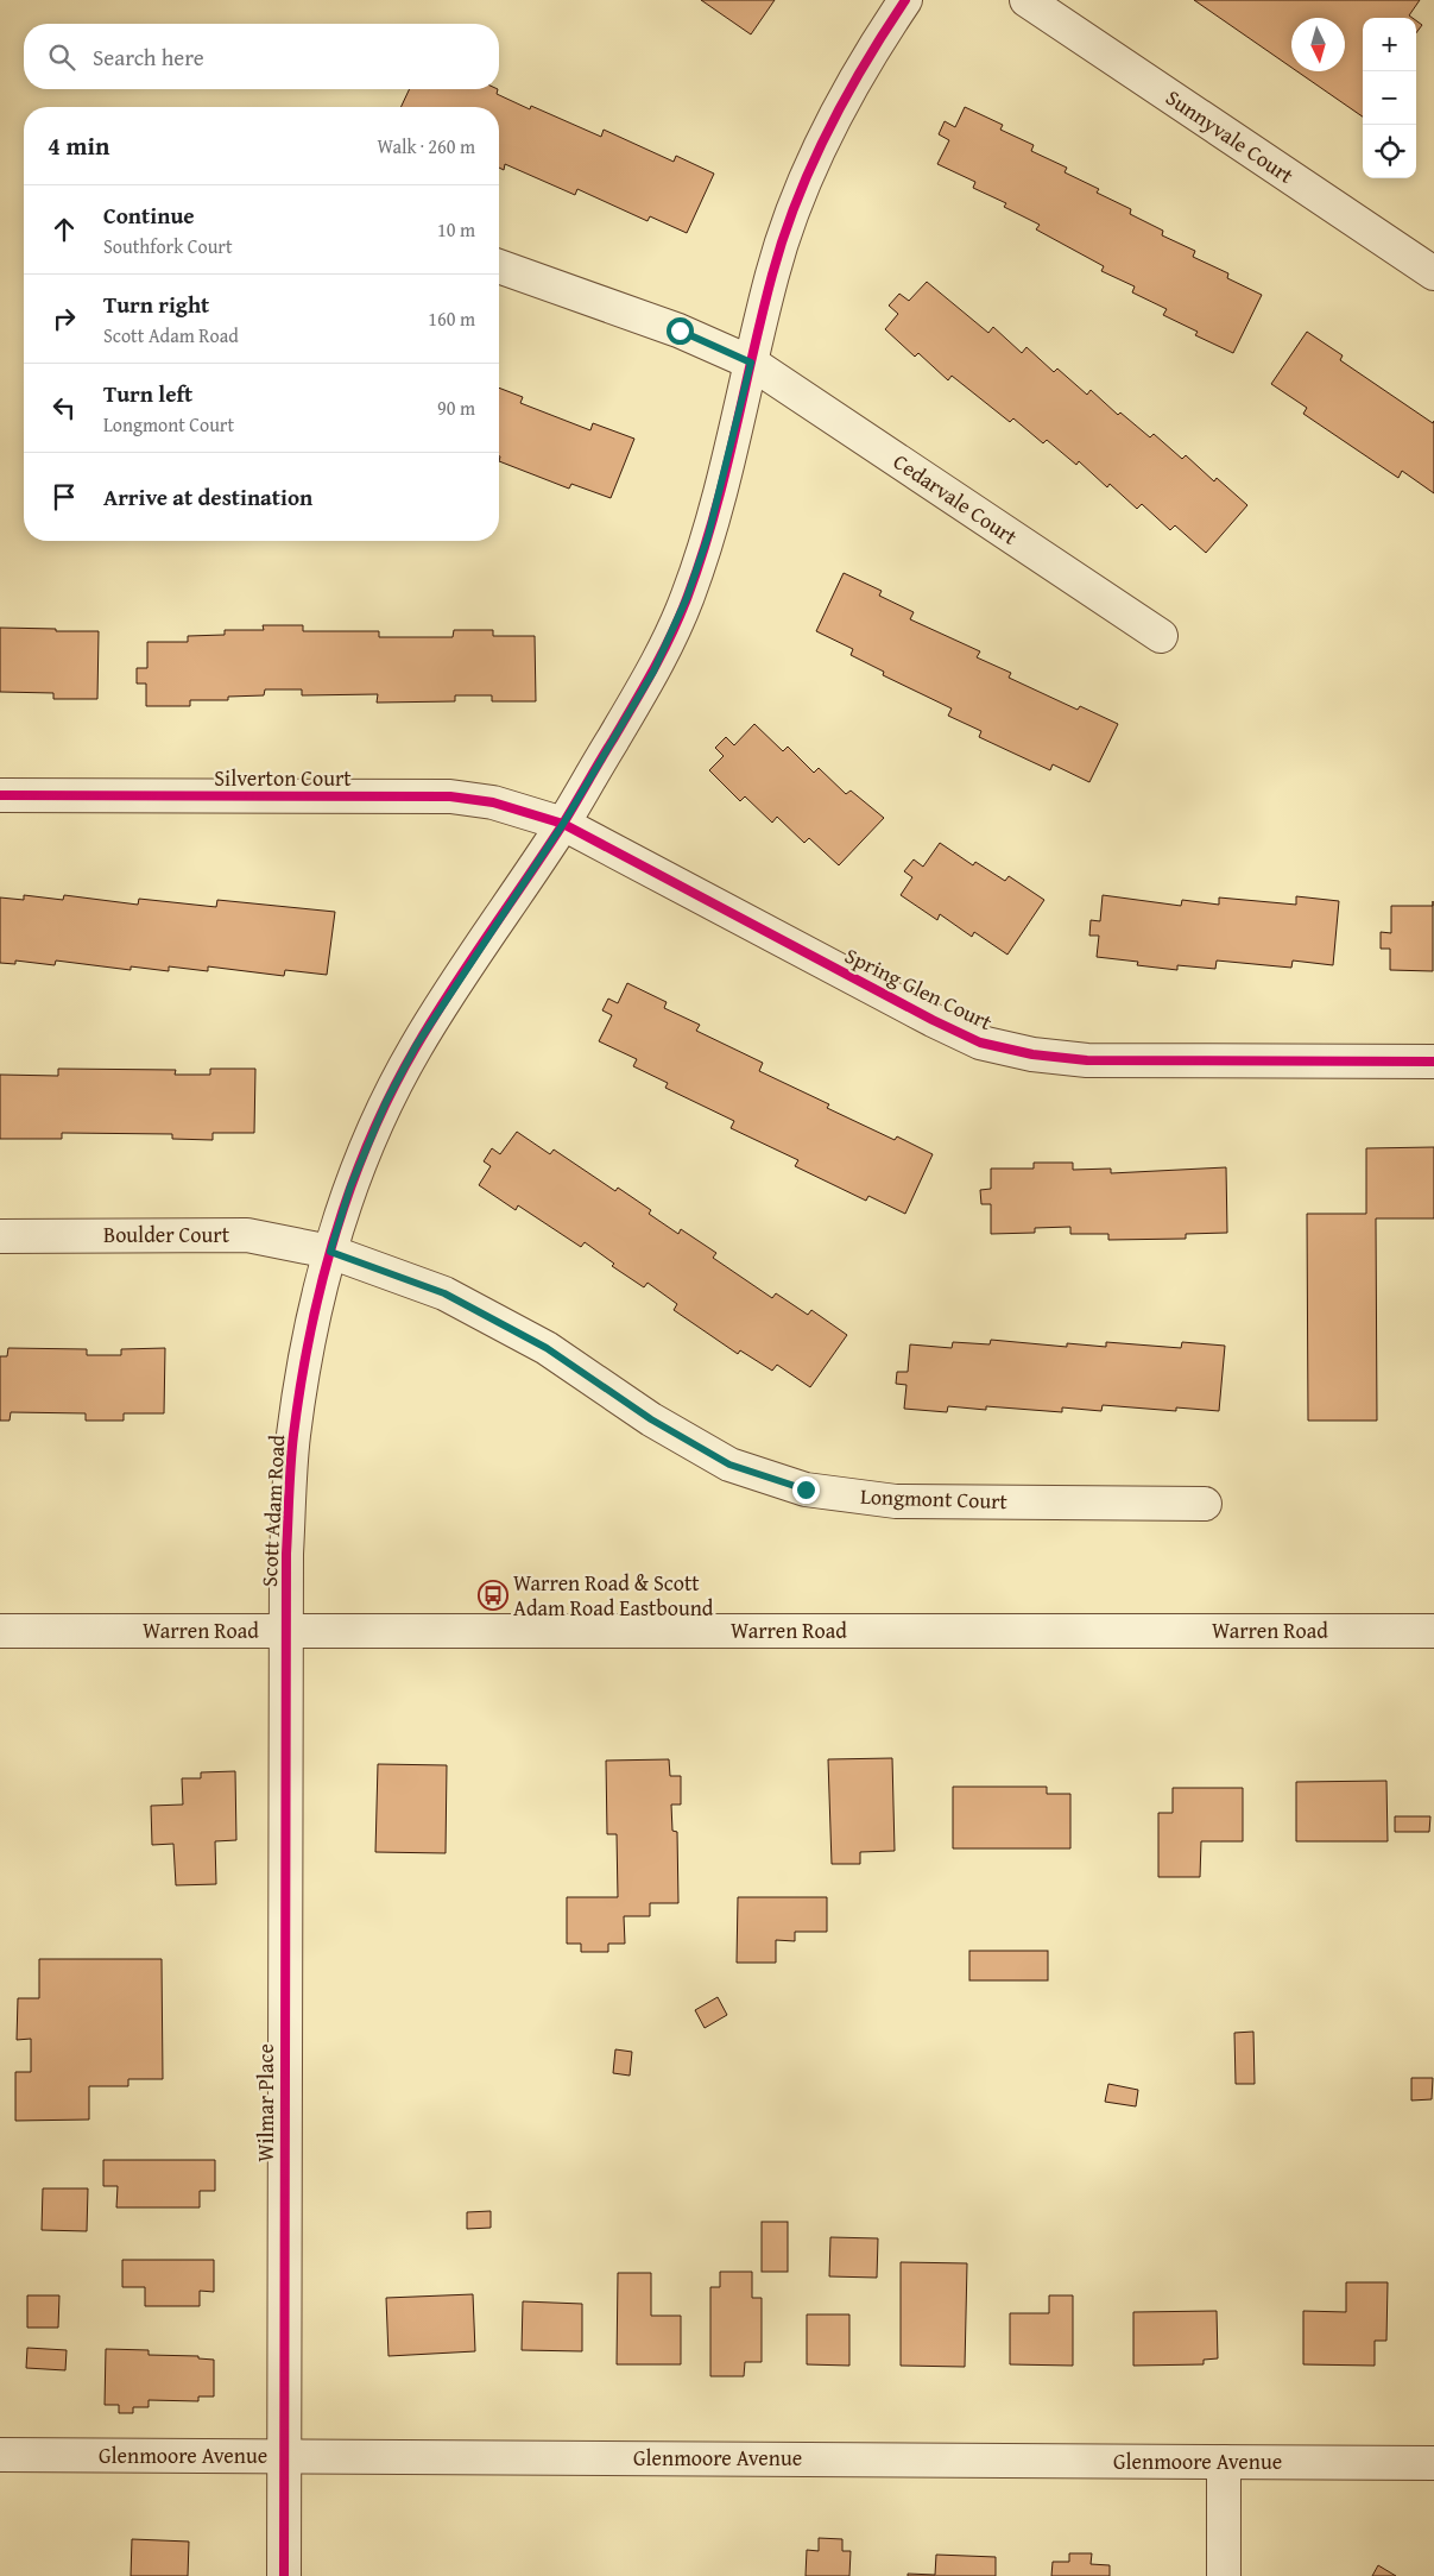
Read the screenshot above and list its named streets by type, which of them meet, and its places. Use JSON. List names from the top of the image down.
{
  "streets": {
    "street": [
      "Sunnyvale Court",
      "Cedarvale Court",
      "Silverton Court",
      "Spring Glen Court",
      "Boulder Court",
      "Longmont Court",
      "Scott Adam Road",
      "Warren Road",
      "Wilmar Place",
      "Glenmoore Avenue"
    ]
  },
  "crossings": [
    ["Cedarvale Court", "Scott Adam Road"],
    ["Silverton Court", "Spring Glen Court"],
    ["Silverton Court", "Scott Adam Road"],
    ["Spring Glen Court", "Scott Adam Road"],
    ["Boulder Court", "Longmont Court"],
    ["Boulder Court", "Scott Adam Road"],
    ["Longmont Court", "Scott Adam Road"],
    ["Scott Adam Road", "Warren Road"],
    ["Scott Adam Road", "Wilmar Place"],
    ["Warren Road", "Wilmar Place"],
    ["Wilmar Place", "Glenmoore Avenue"]
  ],
  "places": {
    "bus stop": ["Warren Road & Scott Adam Road Eastbound"]
  },
  "north": "bottom",
  "page": {
    "map_buttons": ["+", "−"],
    "search": "Search here",
    "heading": ["4 min", "Walk · 260 m"],
    "list": [
      ["Continue", "Southfork Court", "10 m"],
      ["Turn right", "Scott Adam Road", "160 m"],
      ["Turn left", "Longmont Court", "90 m"],
      "Arrive at destination"
    ]
  }
}
